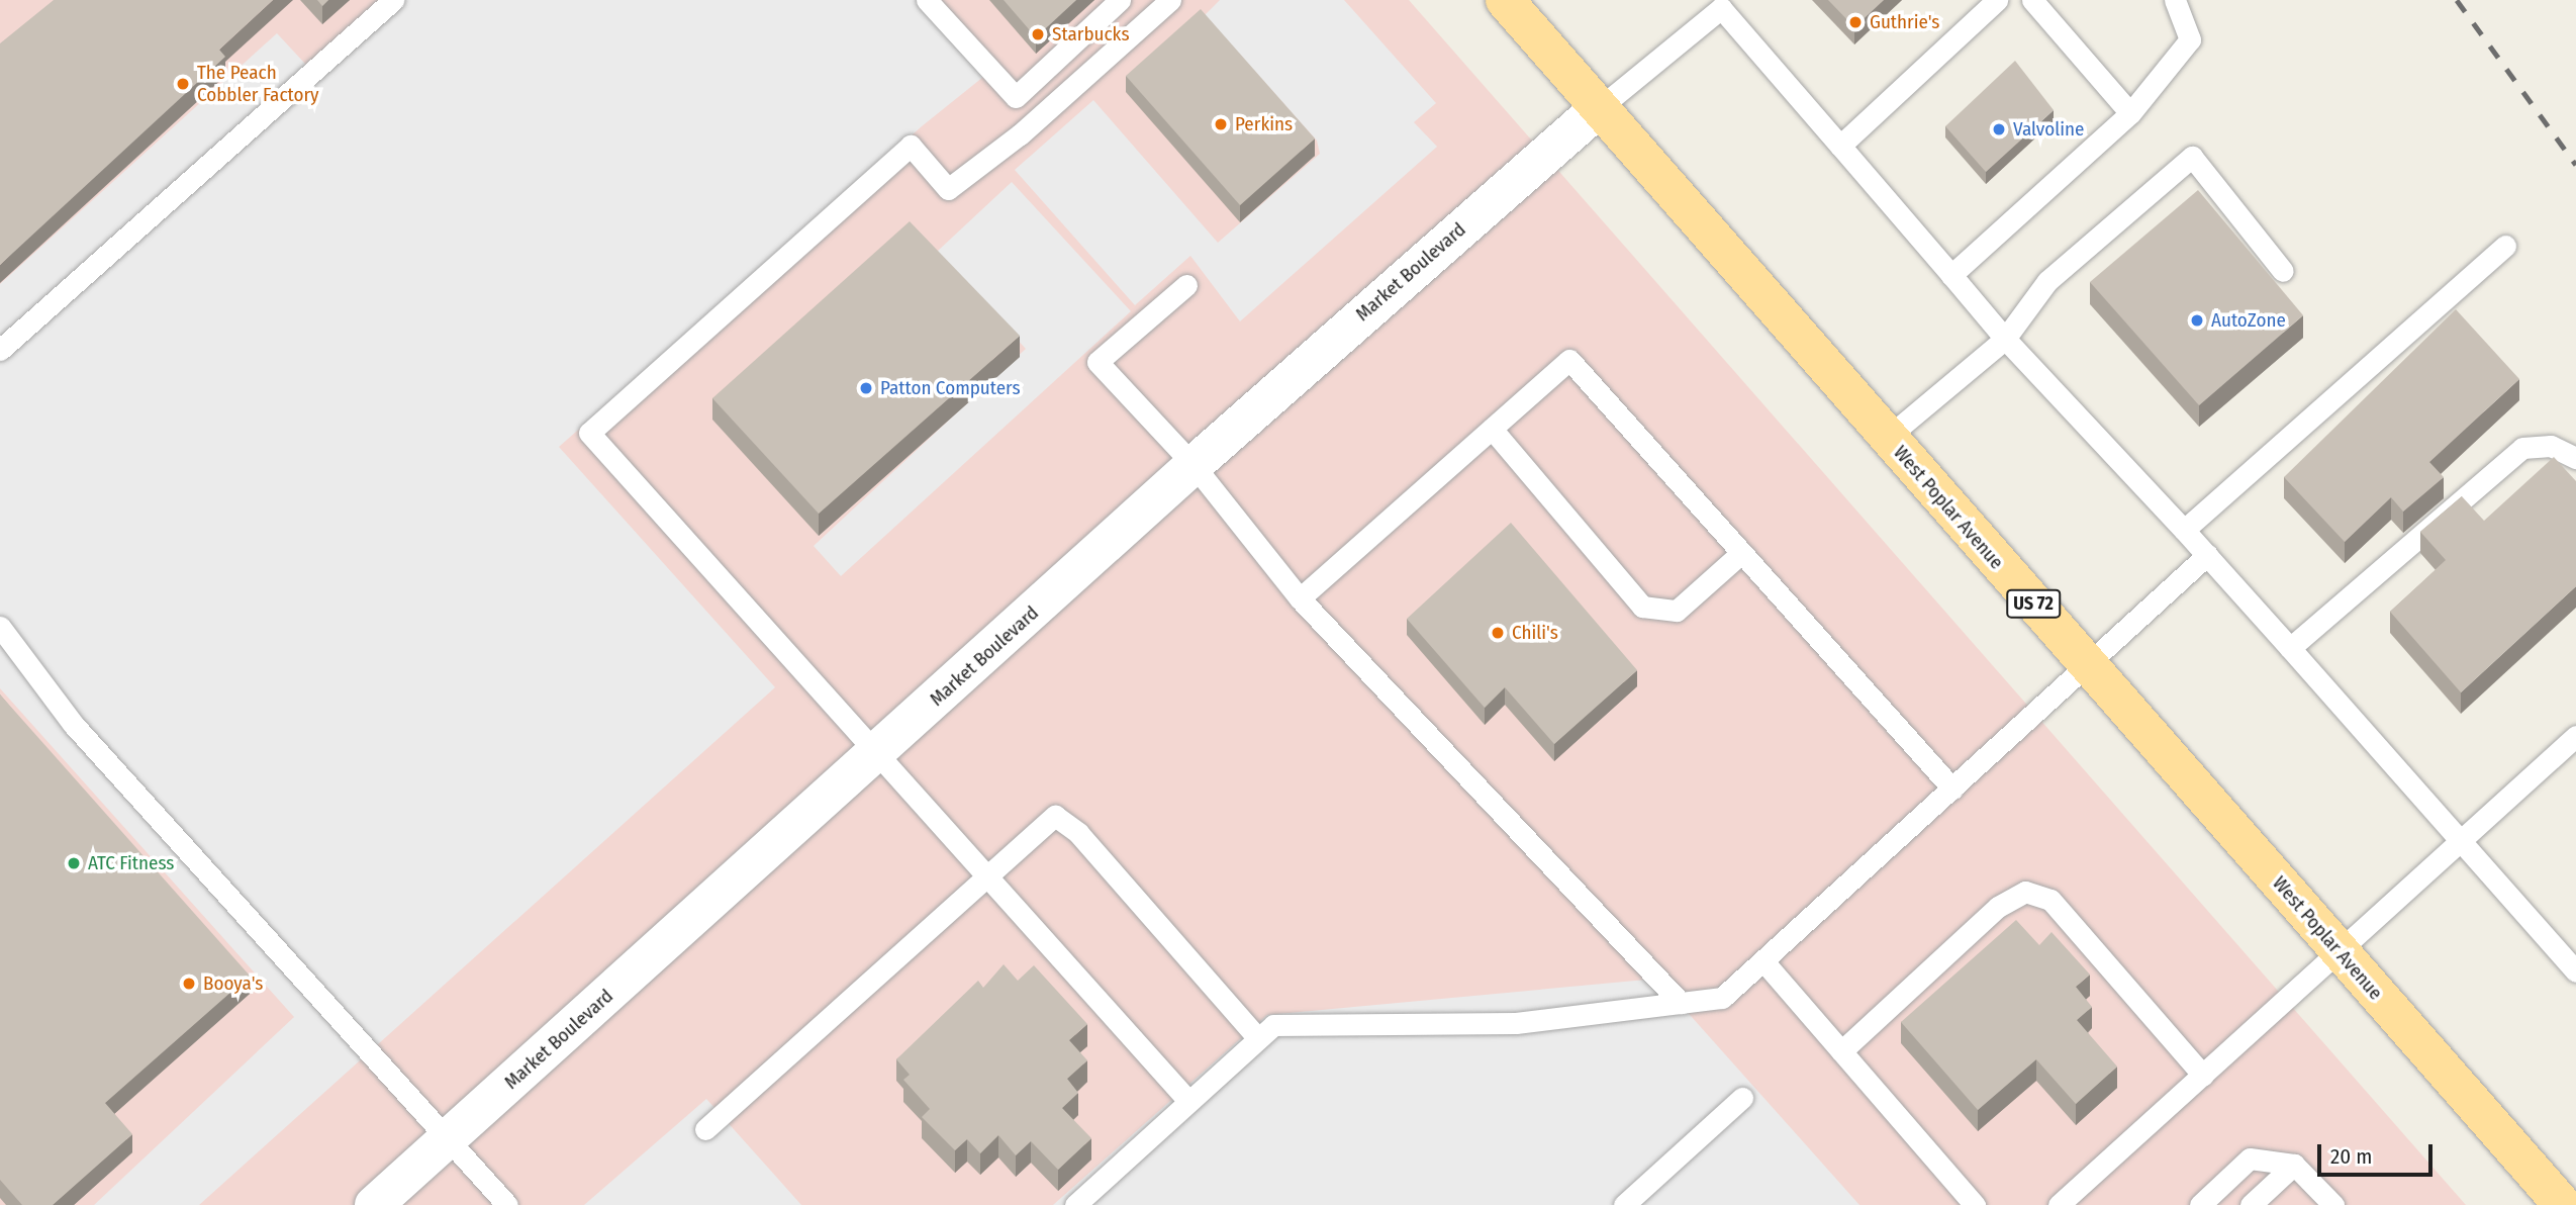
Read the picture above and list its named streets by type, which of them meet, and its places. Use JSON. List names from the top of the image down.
{
  "streets": {
    "main road": ["West Poplar Avenue", "US 72"],
    "street": ["Market Boulevard"]
  },
  "crossings": [
    ["Market Boulevard", "West Poplar Avenue"]
  ],
  "places": [
    "Guthrie's",
    "Starbucks",
    "The Peach Cobbler Factory",
    "Perkins",
    "Valvoline",
    "AutoZone",
    "Patton Computers",
    "Chili's",
    "ATC Fitness",
    "Booya's"
  ],
  "scale_bar": "20 m"
}
